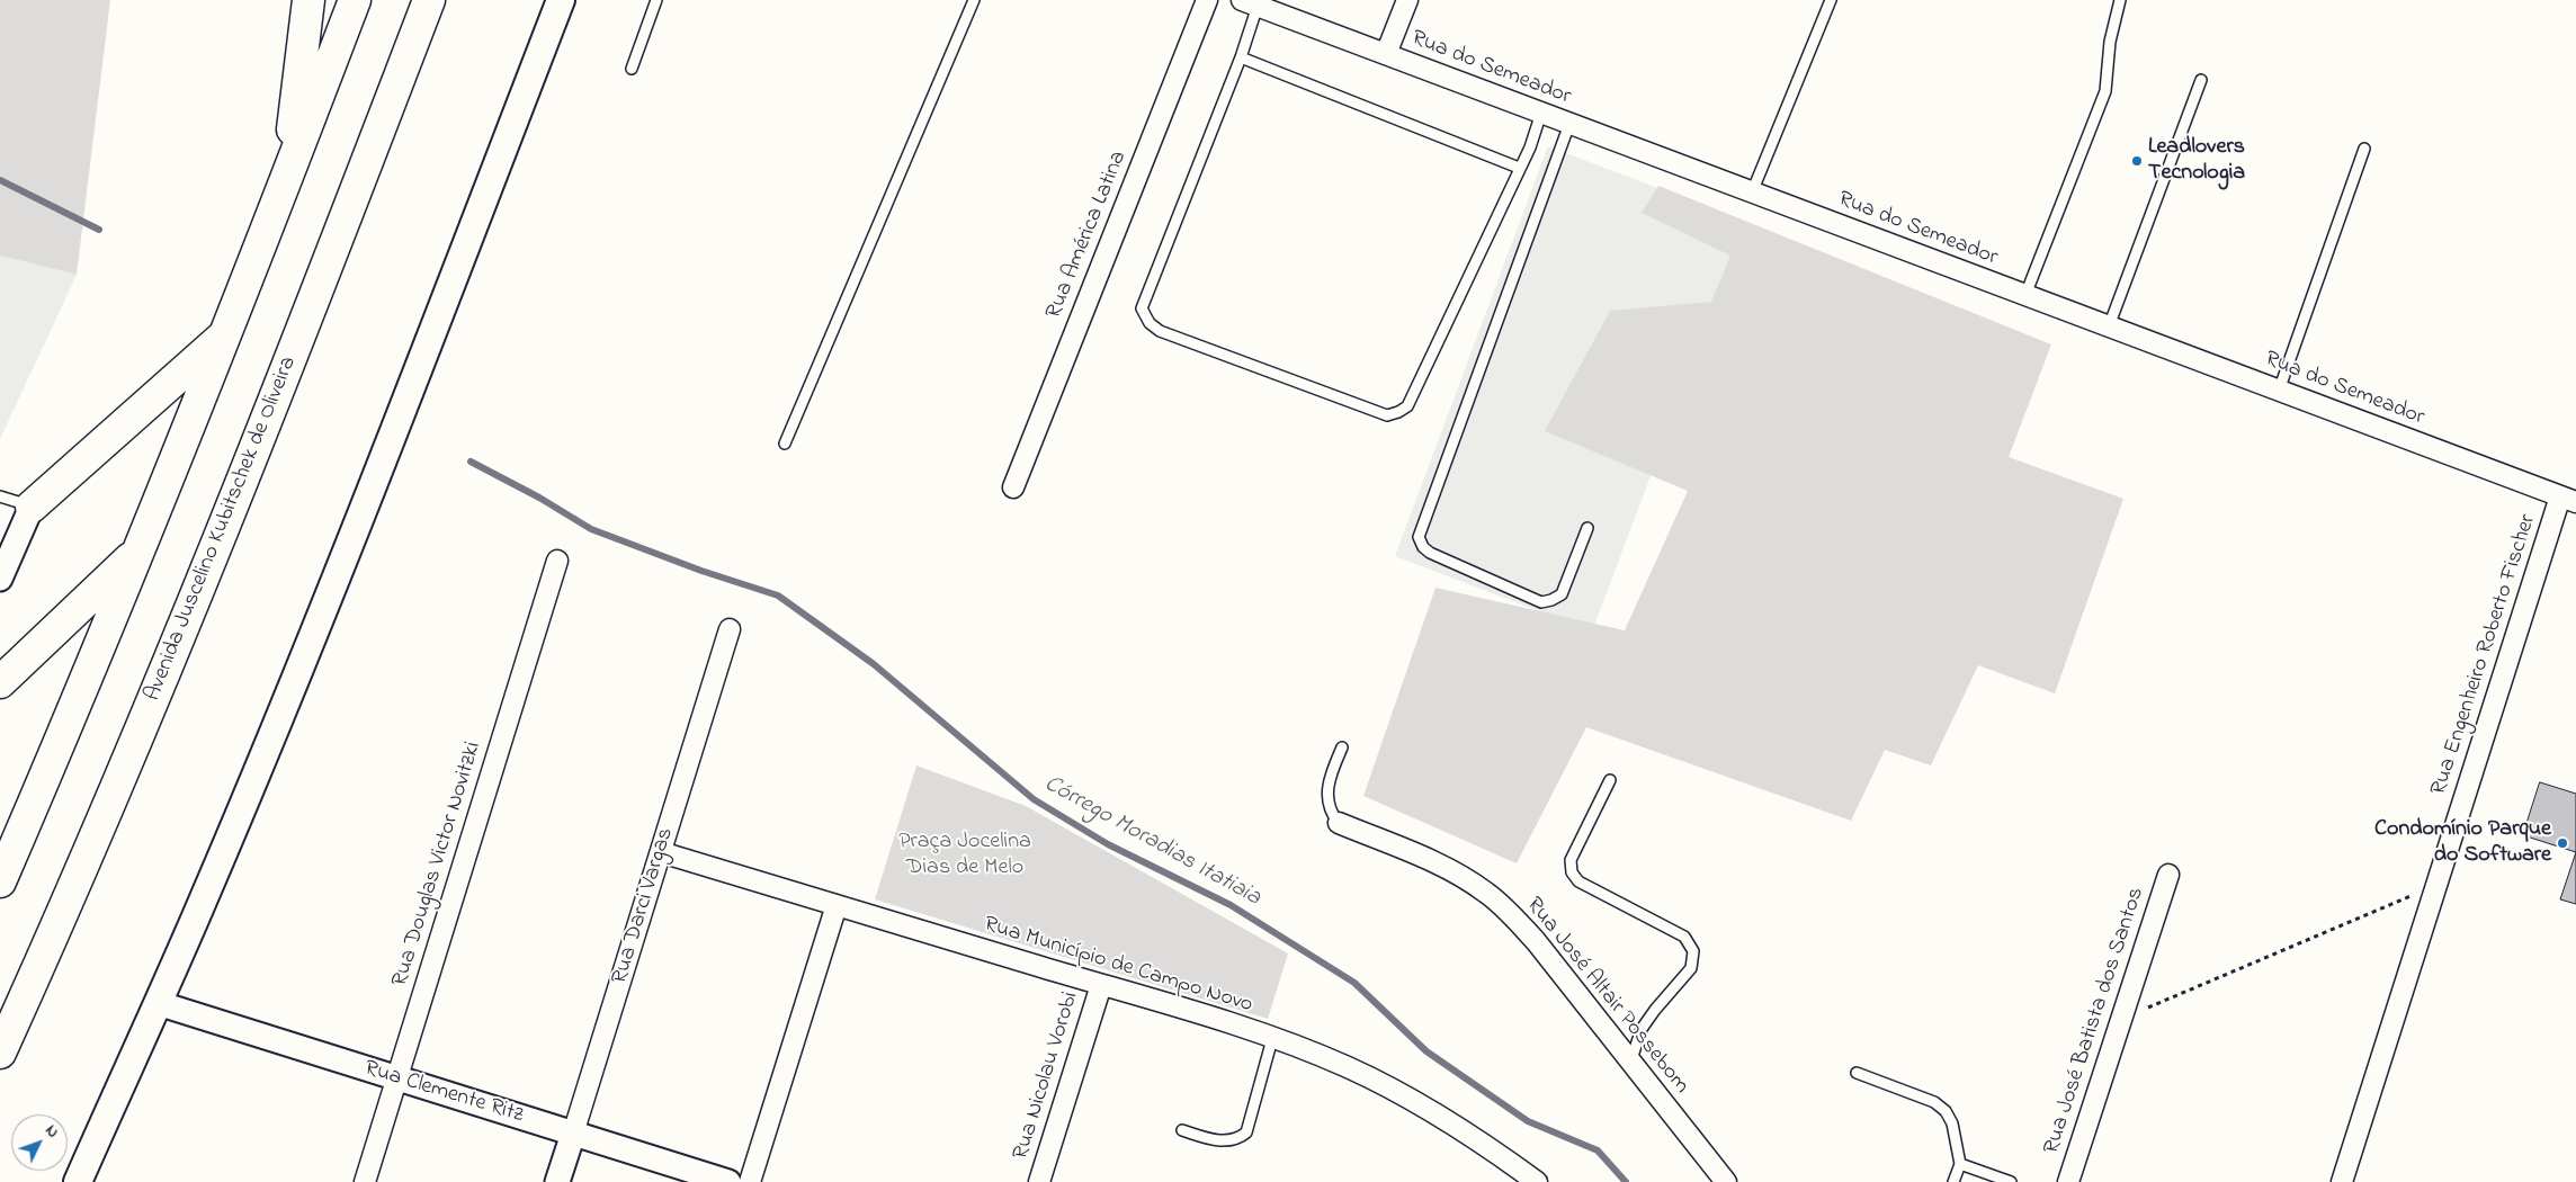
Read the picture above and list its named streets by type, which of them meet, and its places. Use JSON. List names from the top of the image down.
{
  "streets": {
    "highway": ["Avenida Juscelino Kubitschek de Oliveira"],
    "street": [
      "Rua do Semeador",
      "Rua América Latina",
      "Rua Engenheiro Roberto Fischer",
      "Rua Douglas Victor Novitzki",
      "Rua Darci Vargas",
      "Rua Município de Campo Novo",
      "Rua José Altair Possebom",
      "Rua José Batista dos Santos",
      "Rua Nicolau Vorobi",
      "Rua Clemente Ritz"
    ]
  },
  "crossings": [
    ["Rua do Semeador", "Rua Engenheiro Roberto Fischer"],
    ["Rua Douglas Victor Novitzki", "Rua Clemente Ritz"],
    ["Rua Darci Vargas", "Rua Município de Campo Novo"],
    ["Rua Darci Vargas", "Rua Clemente Ritz"],
    ["Rua Município de Campo Novo", "Rua Nicolau Vorobi"]
  ],
  "water": ["Córrego Moradias Itatiaia"],
  "parks": ["Praça Jocelina Dias de Melo"],
  "places": ["Leadlovers Tecnologia", "Condomínio Parque do Software"],
  "north": "top right"
}
